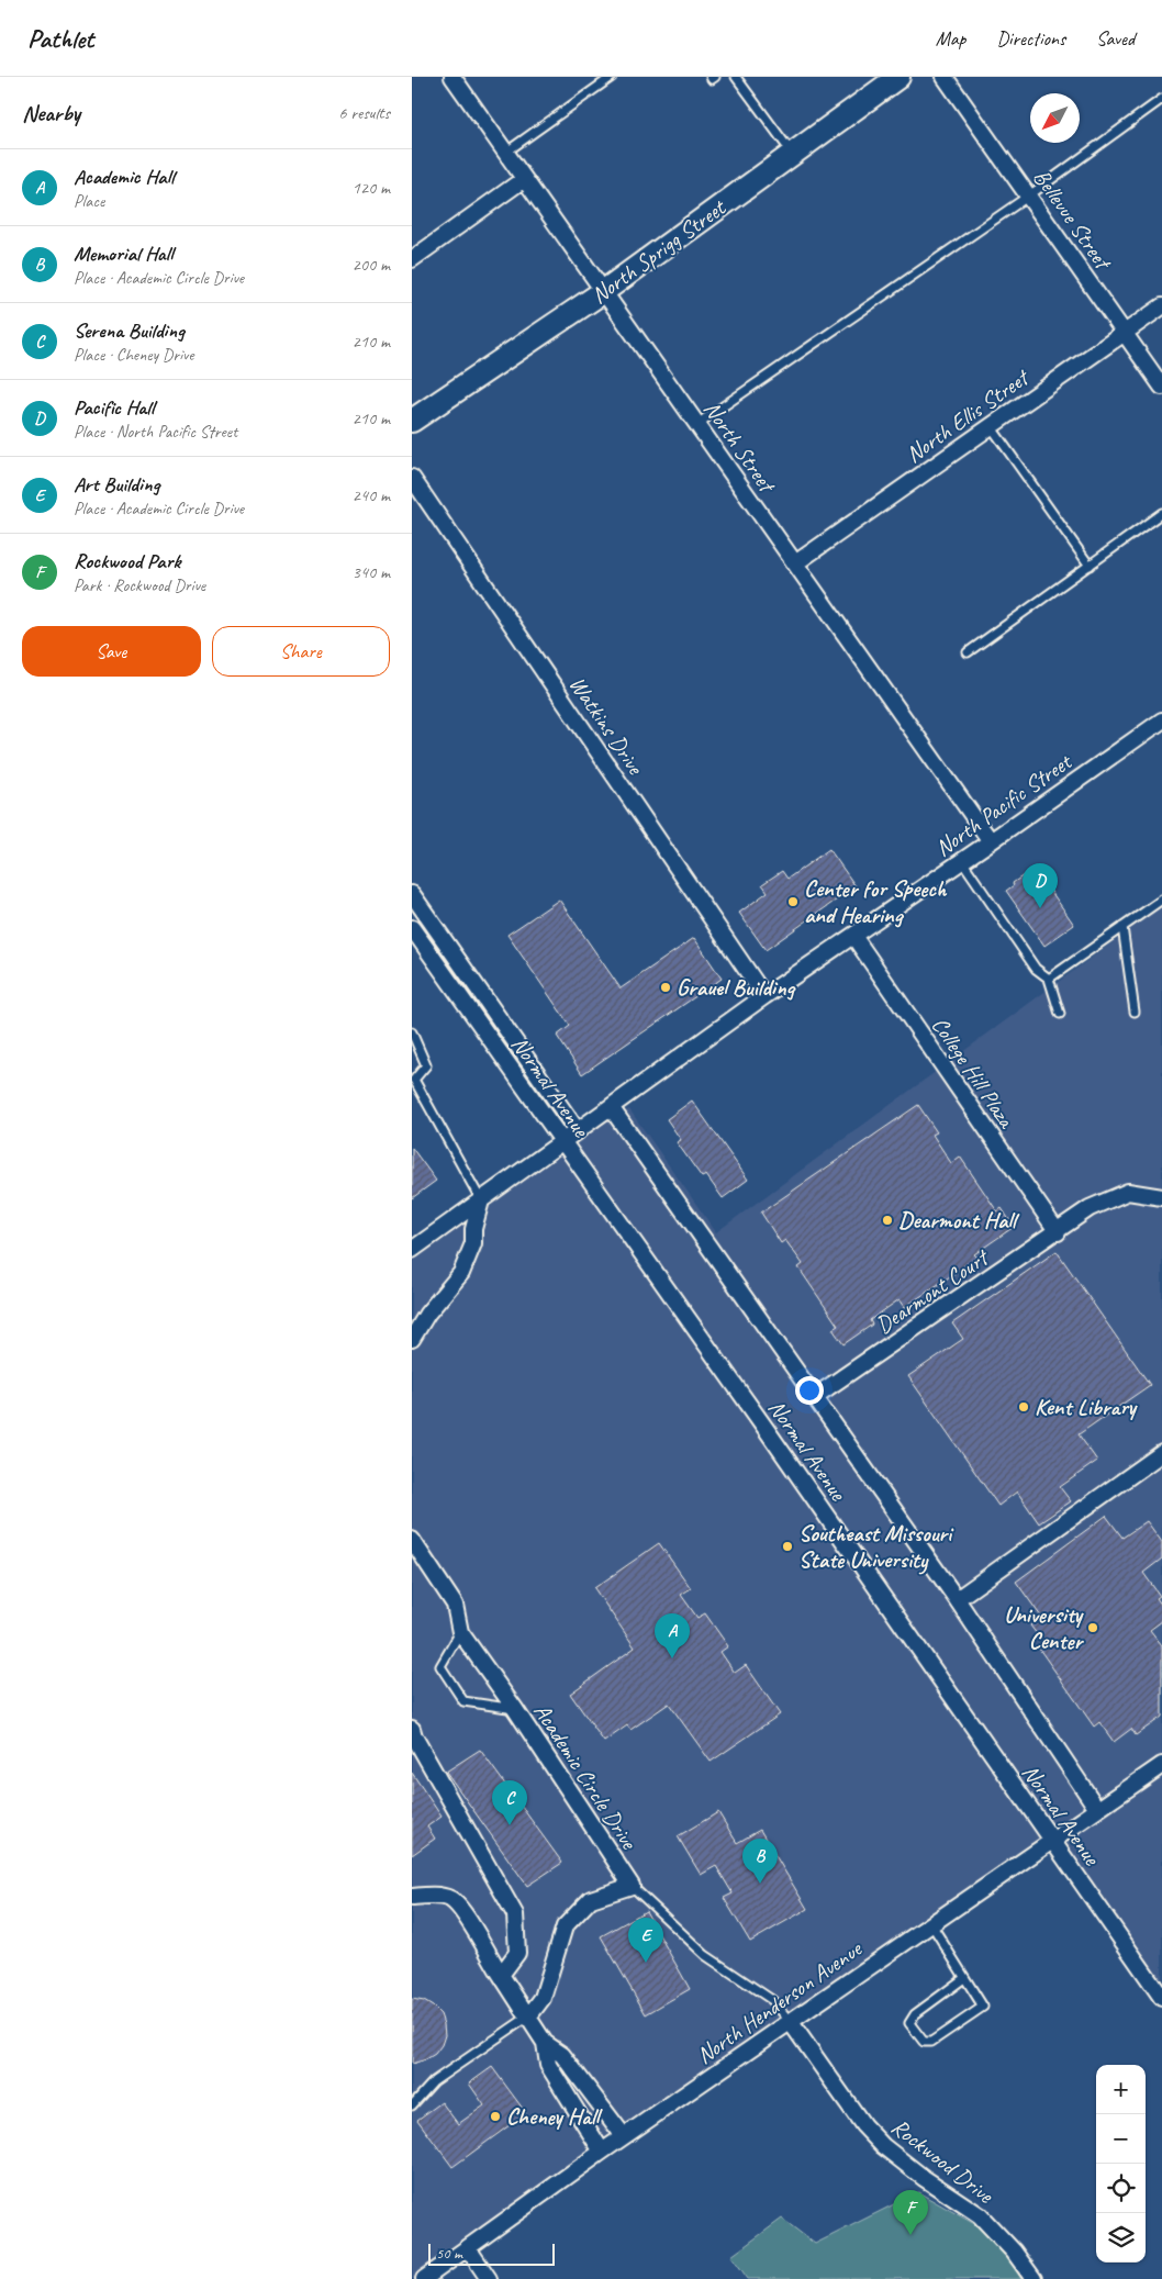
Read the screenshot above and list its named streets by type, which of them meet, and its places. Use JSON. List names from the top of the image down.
{
  "streets": {
    "main road": ["North Sprigg Street"],
    "street": [
      "Bellevue Street",
      "North Ellis Street",
      "North Street",
      "Watkins Drive",
      "North Pacific Street",
      "College Hill Plaza",
      "Normal Avenue",
      "Dearmont Court",
      "Academic Circle Drive",
      "North Henderson Avenue",
      "Rockwood Drive"
    ]
  },
  "crossings": [
    ["Bellevue Street", "North Ellis Street"],
    ["North Sprigg Street", "North Street"],
    ["North Ellis Street", "North Street"],
    ["North Street", "North Pacific Street"],
    ["Watkins Drive", "North Pacific Street"],
    ["North Pacific Street", "College Hill Plaza"],
    ["North Pacific Street", "Normal Avenue"],
    ["College Hill Plaza", "Dearmont Court"],
    ["Normal Avenue", "Dearmont Court"],
    ["Normal Avenue", "North Henderson Avenue"],
    ["North Henderson Avenue", "Rockwood Drive"]
  ],
  "places": [
    "Center for Speech and Hearing",
    "Grauel Building",
    "Dearmont Hall",
    "Kent Library",
    "Southeast Missouri State University",
    "University Center",
    "Cheney Hall"
  ],
  "scale_bar": "50 m",
  "north": "bottom left",
  "page": {
    "header": "Pathlet",
    "nav": ["Map", "Directions", "Saved"],
    "heading": ["Nearby", "6 results"],
    "list": [
      {
        "mark": "A",
        "name": "Academic Hall",
        "note": "Place",
        "value": "120 m"
      },
      {
        "mark": "B",
        "name": "Memorial Hall",
        "note": "Place · Academic Circle Drive",
        "value": "200 m"
      },
      {
        "mark": "C",
        "name": "Serena Building",
        "note": "Place · Cheney Drive",
        "value": "210 m"
      },
      {
        "mark": "D",
        "name": "Pacific Hall",
        "note": "Place · North Pacific Street",
        "value": "210 m"
      },
      {
        "mark": "E",
        "name": "Art Building",
        "note": "Place · Academic Circle Drive",
        "value": "240 m"
      },
      {
        "mark": "F",
        "name": "Rockwood Park",
        "note": "Park · Rockwood Drive",
        "value": "340 m"
      }
    ],
    "buttons": ["Save", "Share"],
    "pins": [
      "D",
      "A",
      "C",
      "B",
      "E",
      "F"
    ],
    "map_buttons": ["+", "−"],
    "scale": "50 m"
  }
}
